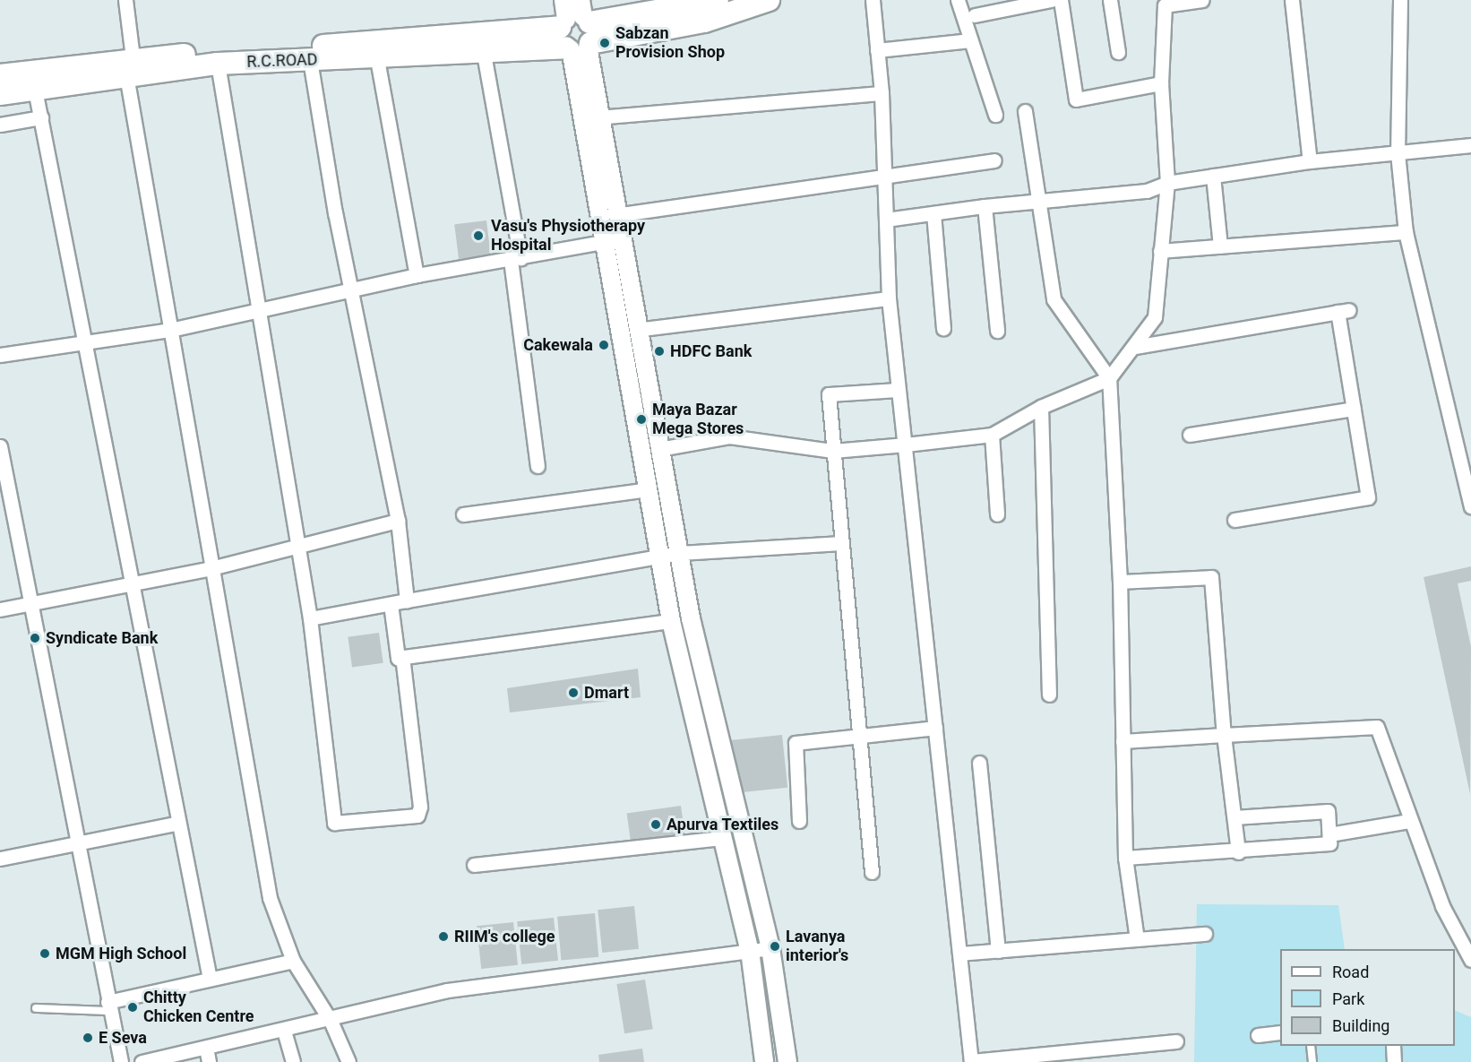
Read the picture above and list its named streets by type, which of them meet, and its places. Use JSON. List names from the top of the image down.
{
  "streets": {
    "main road": ["R.C.ROAD"]
  },
  "places": [
    "Sabzan Provision Shop",
    "Vasu's Physiotherapy Hospital",
    "Cakewala",
    "HDFC Bank",
    "Maya Bazar Mega Stores",
    "Syndicate Bank",
    "Dmart",
    "Apurva Textiles",
    "RIIM's college",
    "Lavanya interior's",
    "MGM High School",
    "Chitty Chicken Centre",
    "E Seva"
  ],
  "legend": ["Road", "Park", "Building"]
}
